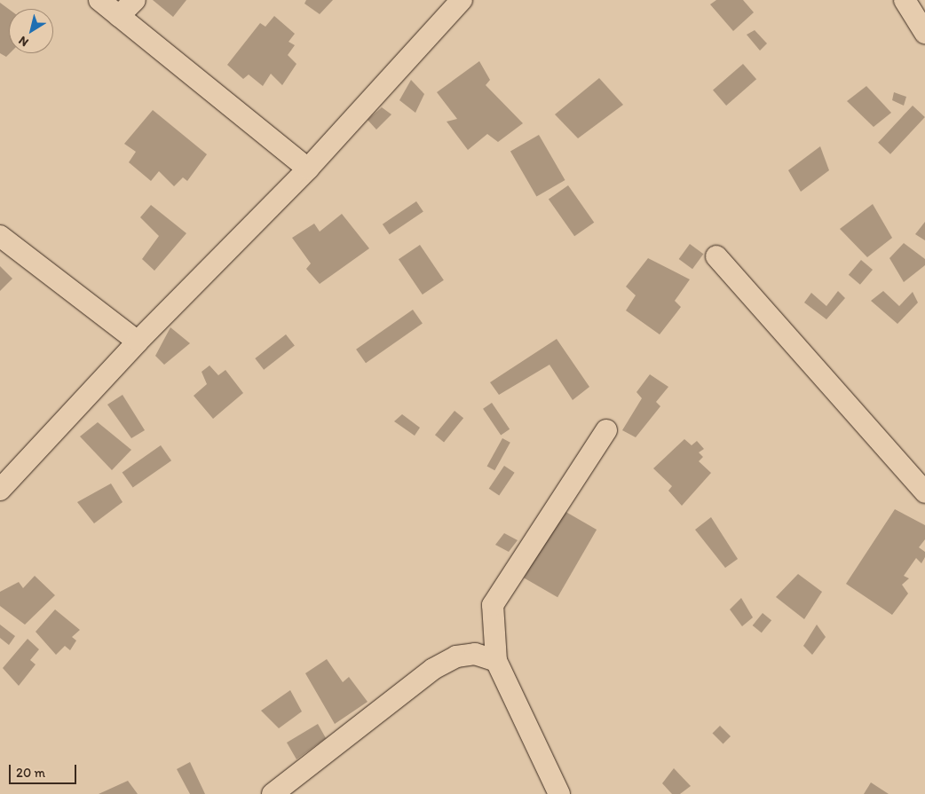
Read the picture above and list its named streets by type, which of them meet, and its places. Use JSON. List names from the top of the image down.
{
  "scale_bar": "20 m",
  "north": "bottom left"
}
